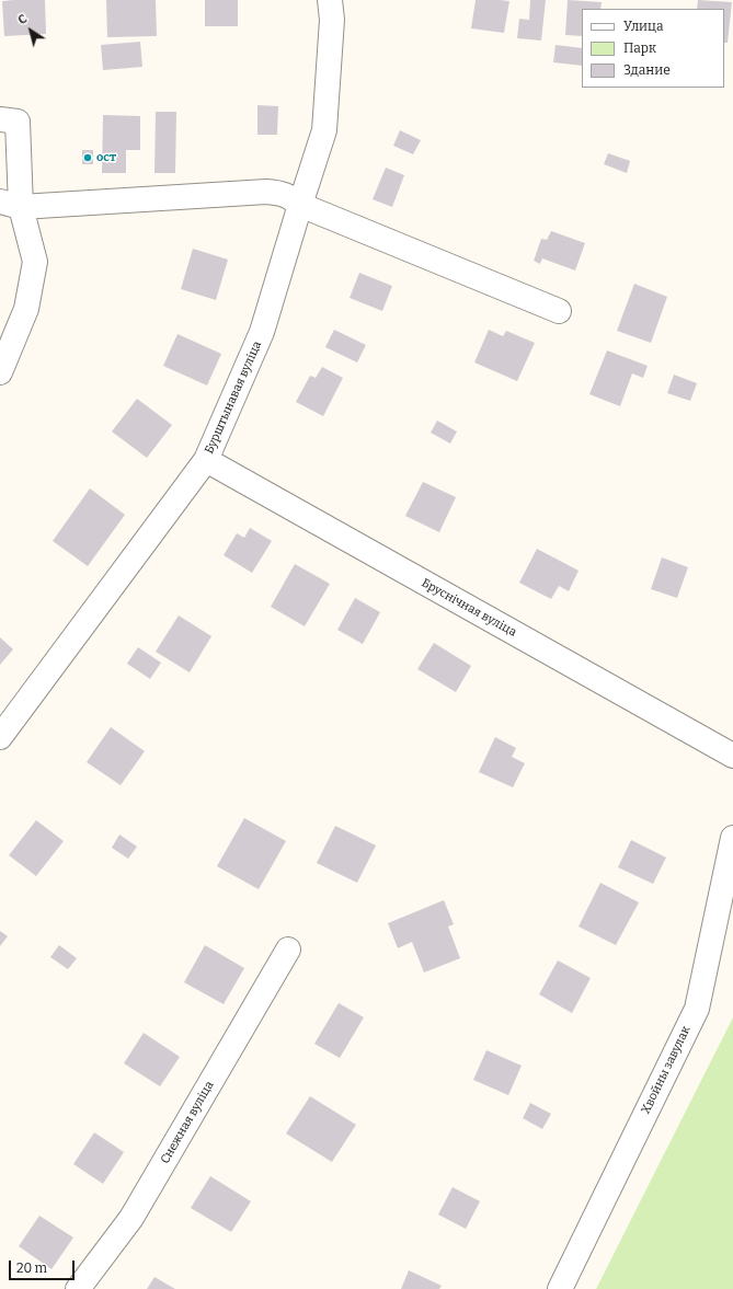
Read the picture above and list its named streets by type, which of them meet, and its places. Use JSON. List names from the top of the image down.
{
  "streets": {
    "street": [
      "Бурштынавая вуліца",
      "Бруснічная вуліца",
      "Хвойны завулак",
      "Снежная вуліца"
    ]
  },
  "crossings": [
    ["Бурштынавая вуліца", "Бруснічная вуліца"]
  ],
  "places": ["ост"],
  "legend": ["Улица", "Парк", "Здание"],
  "scale_bar": "20 m",
  "north": "top left"
}
